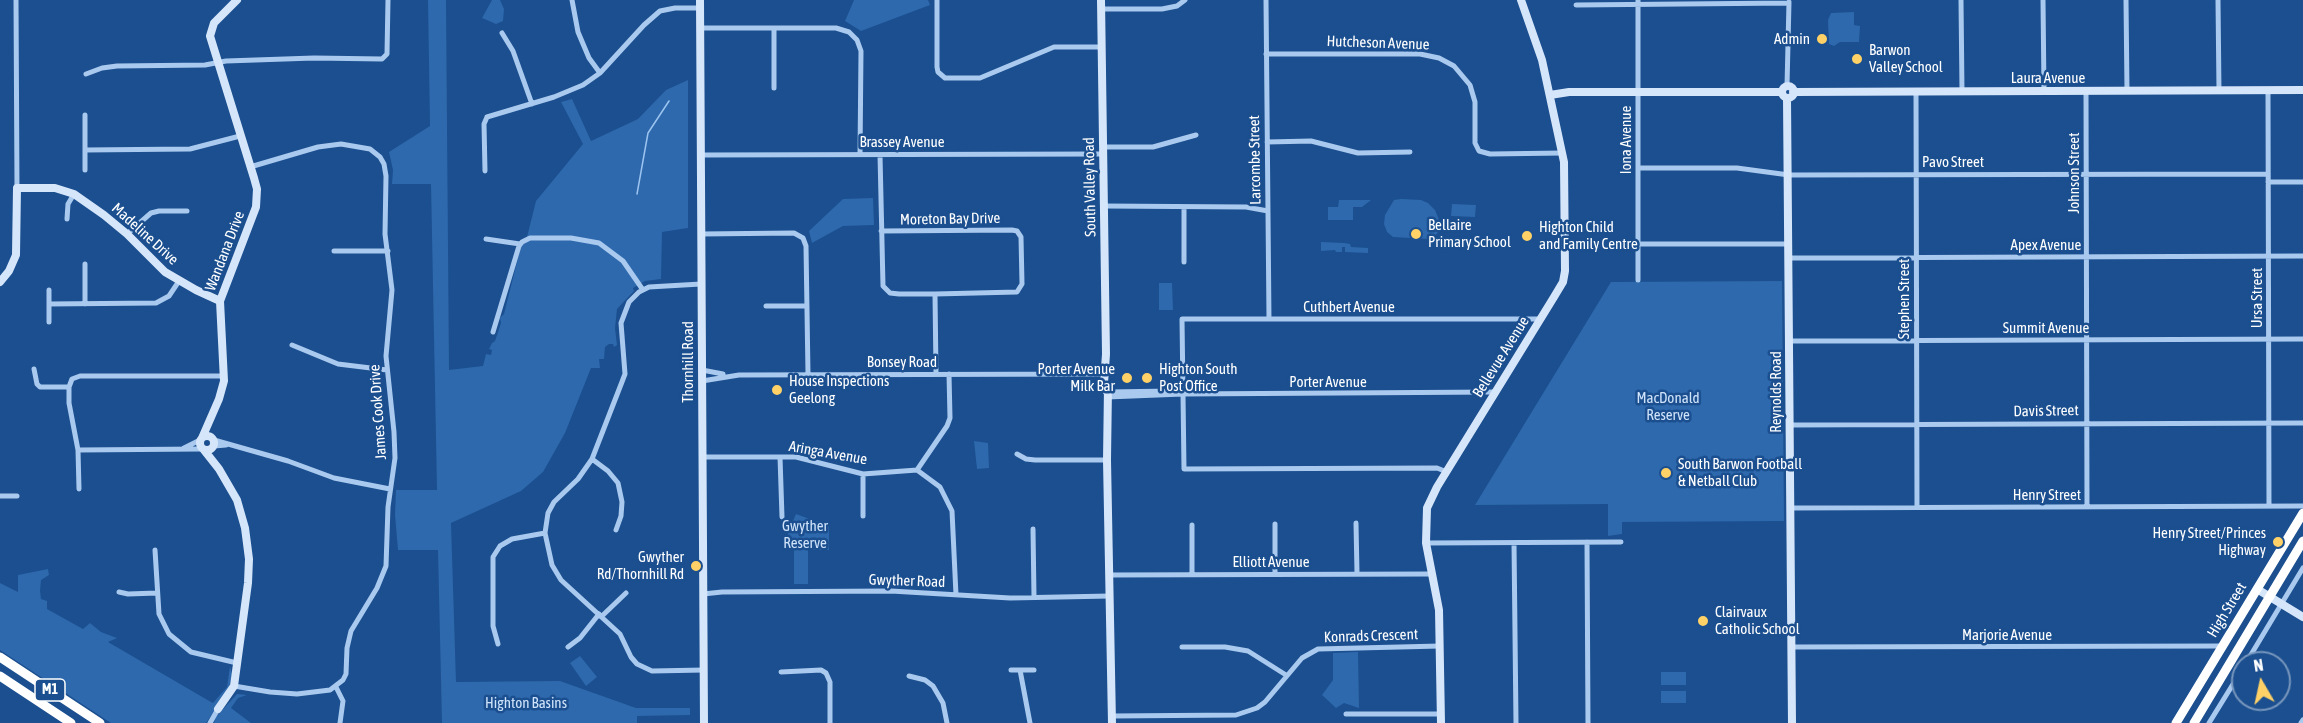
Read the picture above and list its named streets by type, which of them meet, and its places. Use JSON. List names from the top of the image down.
{
  "streets": {
    "highway": ["High Street", "M1"],
    "street": [
      "Hutcheson Avenue",
      "Laura Avenue",
      "Iona Avenue",
      "Brassey Avenue",
      "Larcombe Street",
      "Pavo Street",
      "Johnson Street",
      "South Valley Road",
      "Moreton Bay Drive",
      "Madeline Drive",
      "Apex Avenue",
      "Wandana Drive",
      "Ursa Street",
      "Stephen Street",
      "Cuthbert Avenue",
      "Summit Avenue",
      "Bellevue Avenue",
      "Thornhill Road",
      "Bonsey Road",
      "Porter Avenue",
      "Reynolds Road",
      "Davis Street",
      "James Cook Drive",
      "Aringa Avenue",
      "Henry Street",
      "Elliott Avenue",
      "Gwyther Road",
      "Marjorie Avenue",
      "Konrads Crescent"
    ]
  },
  "crossings": [
    ["Hutcheson Avenue", "Larcombe Street"],
    ["Hutcheson Avenue", "Bellevue Avenue"],
    ["Laura Avenue", "Iona Avenue"],
    ["Laura Avenue", "Johnson Street"],
    ["Laura Avenue", "Ursa Street"],
    ["Laura Avenue", "Stephen Street"],
    ["Laura Avenue", "Bellevue Avenue"],
    ["Laura Avenue", "Reynolds Road"],
    ["Iona Avenue", "Pavo Street"],
    ["Brassey Avenue", "South Valley Road"],
    ["Brassey Avenue", "Moreton Bay Drive"],
    ["Brassey Avenue", "Thornhill Road"],
    ["Larcombe Street", "Cuthbert Avenue"],
    ["Pavo Street", "Johnson Street"],
    ["Pavo Street", "Ursa Street"],
    ["Pavo Street", "Stephen Street"],
    ["Pavo Street", "Reynolds Road"],
    ["Johnson Street", "Apex Avenue"],
    ["Johnson Street", "Summit Avenue"],
    ["Johnson Street", "Davis Street"],
    ["Johnson Street", "Henry Street"],
    ["South Valley Road", "Bonsey Road"],
    ["South Valley Road", "Porter Avenue"],
    ["South Valley Road", "Elliott Avenue"],
    ["South Valley Road", "Gwyther Road"],
    ["South Valley Road", "Konrads Crescent"],
    ["Madeline Drive", "Wandana Drive"],
    ["Apex Avenue", "Ursa Street"],
    ["Apex Avenue", "Stephen Street"],
    ["Apex Avenue", "Reynolds Road"],
    ["Wandana Drive", "James Cook Drive"],
    ["Ursa Street", "Summit Avenue"],
    ["Ursa Street", "Davis Street"],
    ["Ursa Street", "Henry Street"],
    ["Stephen Street", "Summit Avenue"],
    ["Stephen Street", "Davis Street"],
    ["Stephen Street", "Henry Street"],
    ["Cuthbert Avenue", "Bellevue Avenue"],
    ["Cuthbert Avenue", "Porter Avenue"],
    ["Summit Avenue", "Reynolds Road"],
    ["Bellevue Avenue", "Porter Avenue"],
    ["Bellevue Avenue", "Elliott Avenue"],
    ["Bellevue Avenue", "Konrads Crescent"],
    ["Thornhill Road", "Bonsey Road"],
    ["Thornhill Road", "Aringa Avenue"],
    ["Thornhill Road", "Gwyther Road"],
    ["Reynolds Road", "Davis Street"],
    ["Reynolds Road", "Henry Street"],
    ["Reynolds Road", "Marjorie Avenue"],
    ["High Street", "Marjorie Avenue"]
  ],
  "parks": ["MacDonald Reserve", "Gwyther Reserve", "Highton Basins"],
  "places": [
    "Admin",
    "Barwon Valley School",
    "Bellaire Primary School",
    "Highton Child and Family Centre",
    "Porter Avenue Milk Bar",
    "Highton South Post Office",
    "House Inspections Geelong",
    "South Barwon Football & Netball Club",
    "Henry Street/Princes Highway",
    "Gwyther Rd/Thornhill Rd",
    "Clairvaux Catholic School"
  ],
  "north": "top"
}
